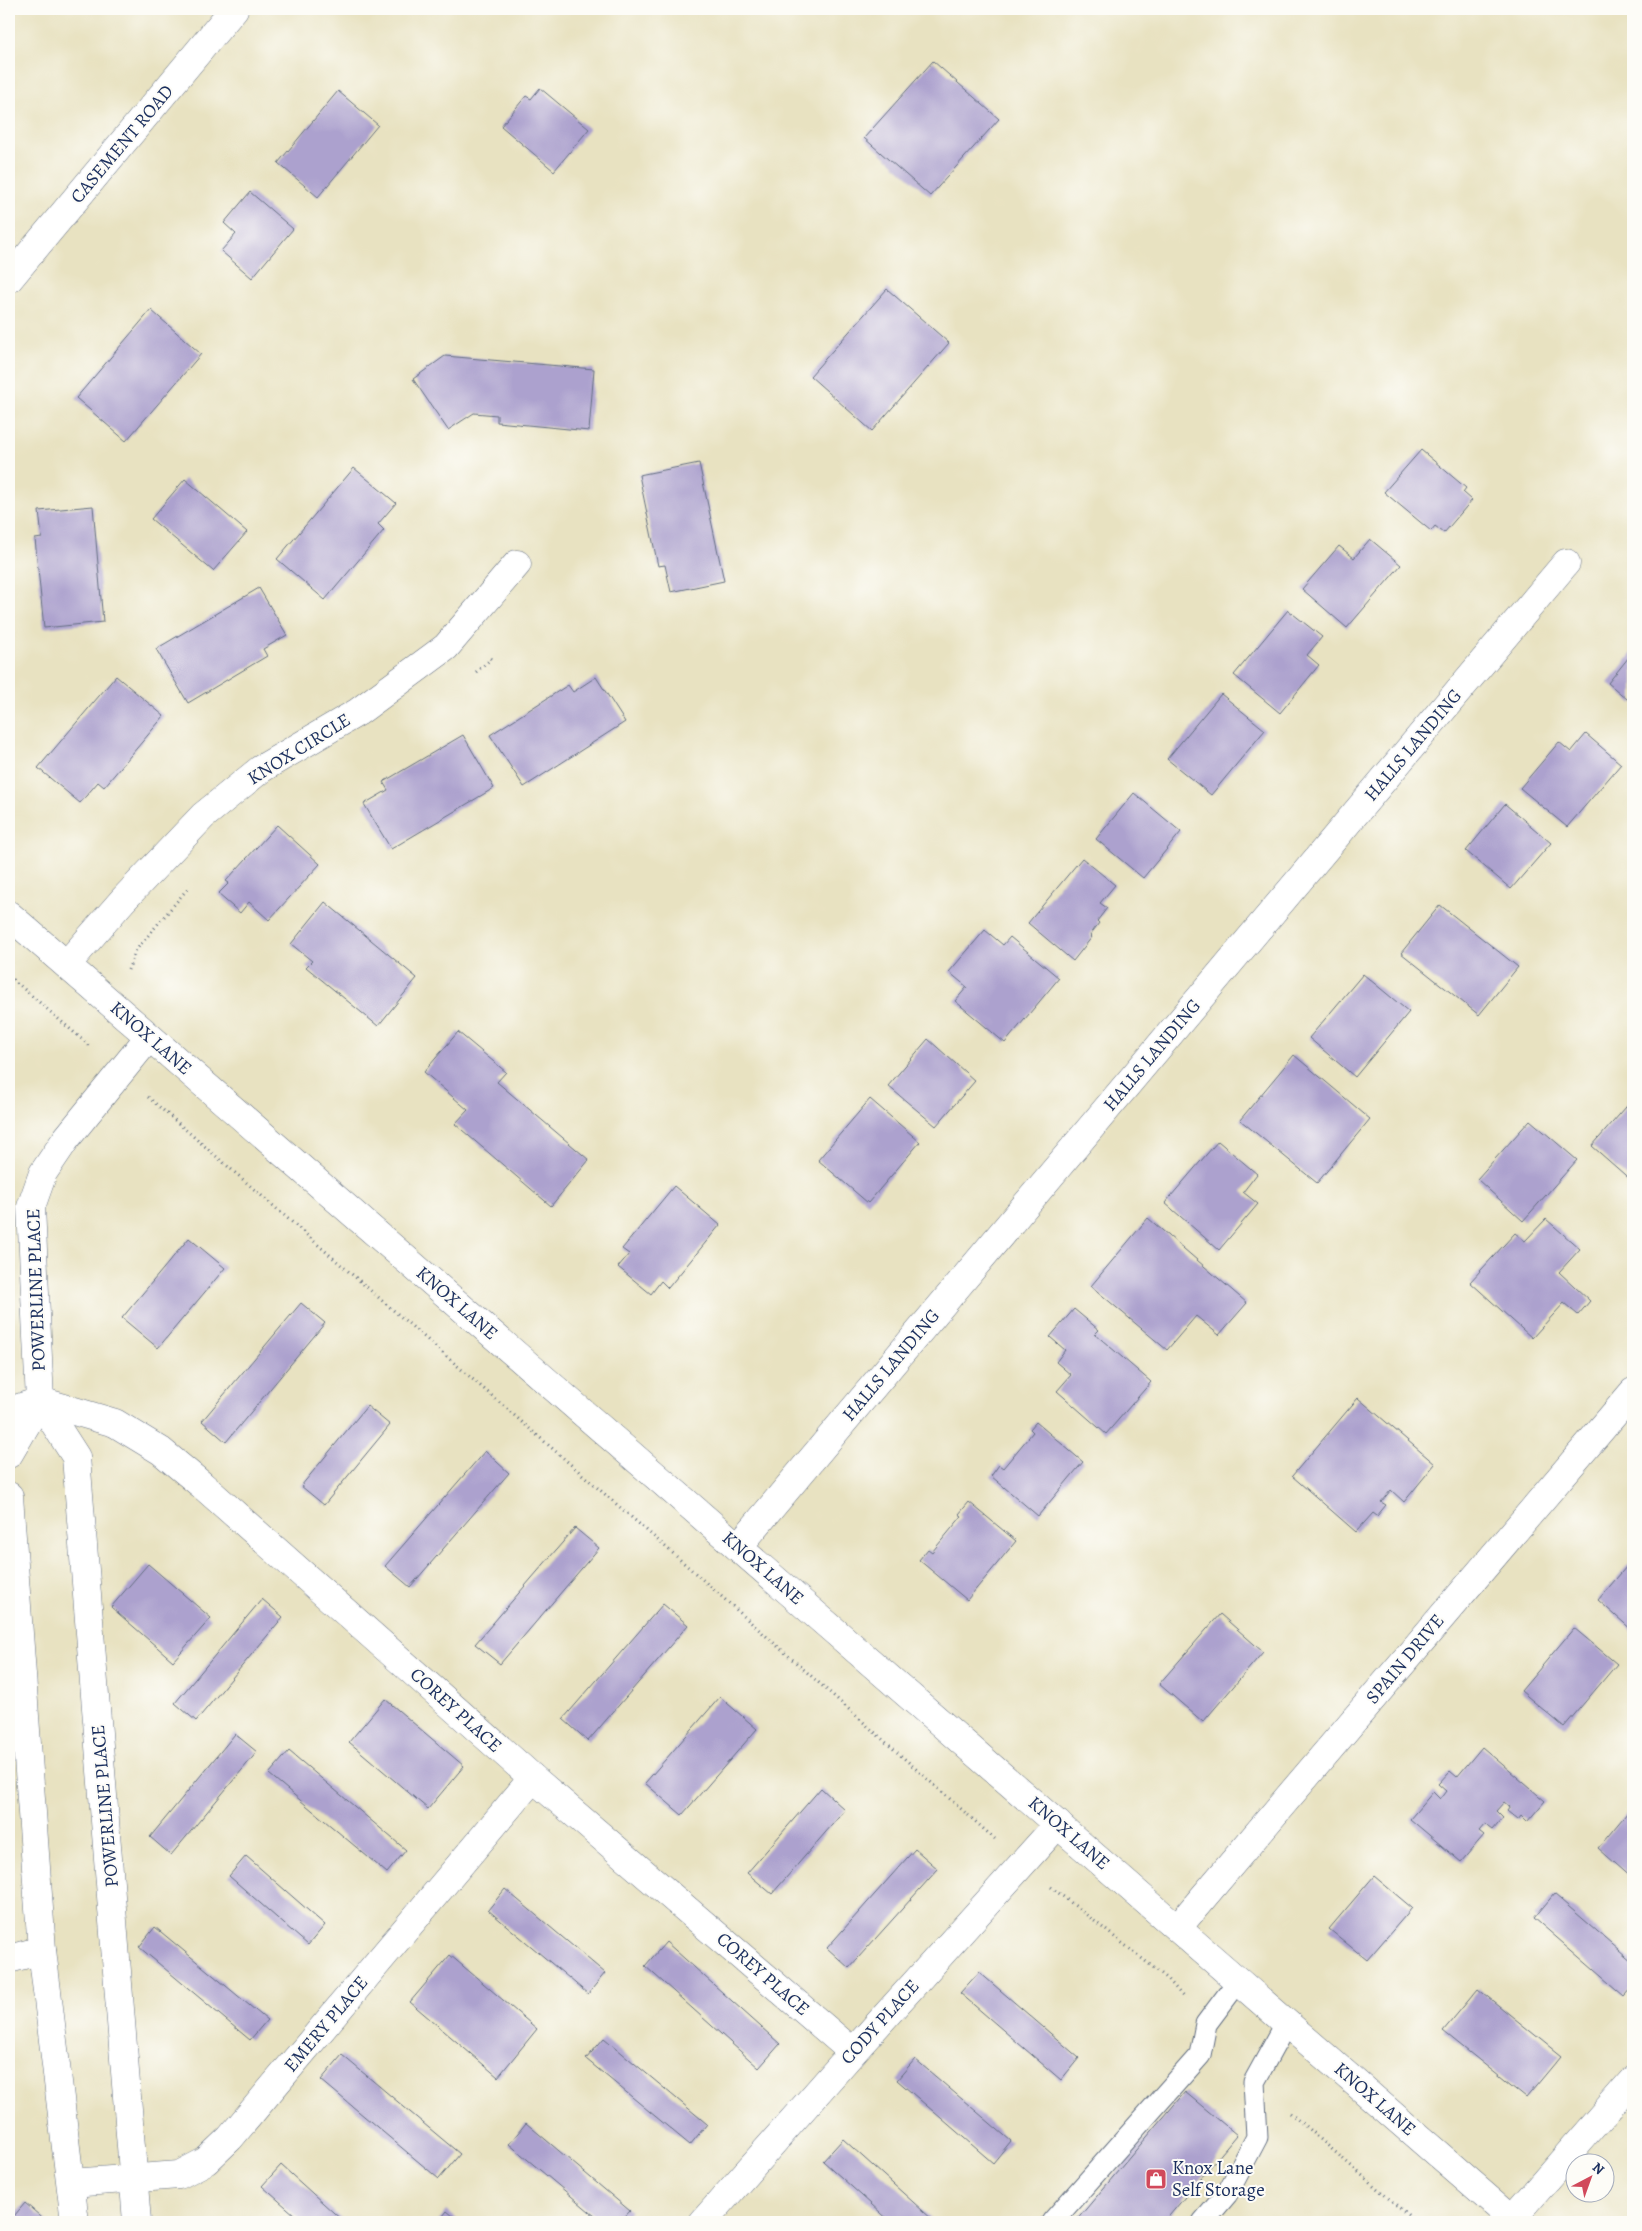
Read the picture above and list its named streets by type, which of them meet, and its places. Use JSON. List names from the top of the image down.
{
  "streets": {
    "street": [
      "CASEMENT ROAD",
      "HALLS LANDING",
      "KNOX CIRCLE",
      "KNOX LANE",
      "POWERLINE PLACE",
      "SPAIN DRIVE",
      "COREY PLACE",
      "CODY PLACE",
      "EMERY PLACE"
    ]
  },
  "crossings": [
    ["HALLS LANDING", "KNOX LANE"],
    ["KNOX CIRCLE", "KNOX LANE"],
    ["KNOX LANE", "POWERLINE PLACE"],
    ["KNOX LANE", "SPAIN DRIVE"],
    ["KNOX LANE", "CODY PLACE"],
    ["POWERLINE PLACE", "COREY PLACE"],
    ["POWERLINE PLACE", "EMERY PLACE"],
    ["COREY PLACE", "CODY PLACE"],
    ["COREY PLACE", "EMERY PLACE"]
  ],
  "places": {
    "shop": ["Knox Lane Self Storage"]
  },
  "north": "top right"
}
